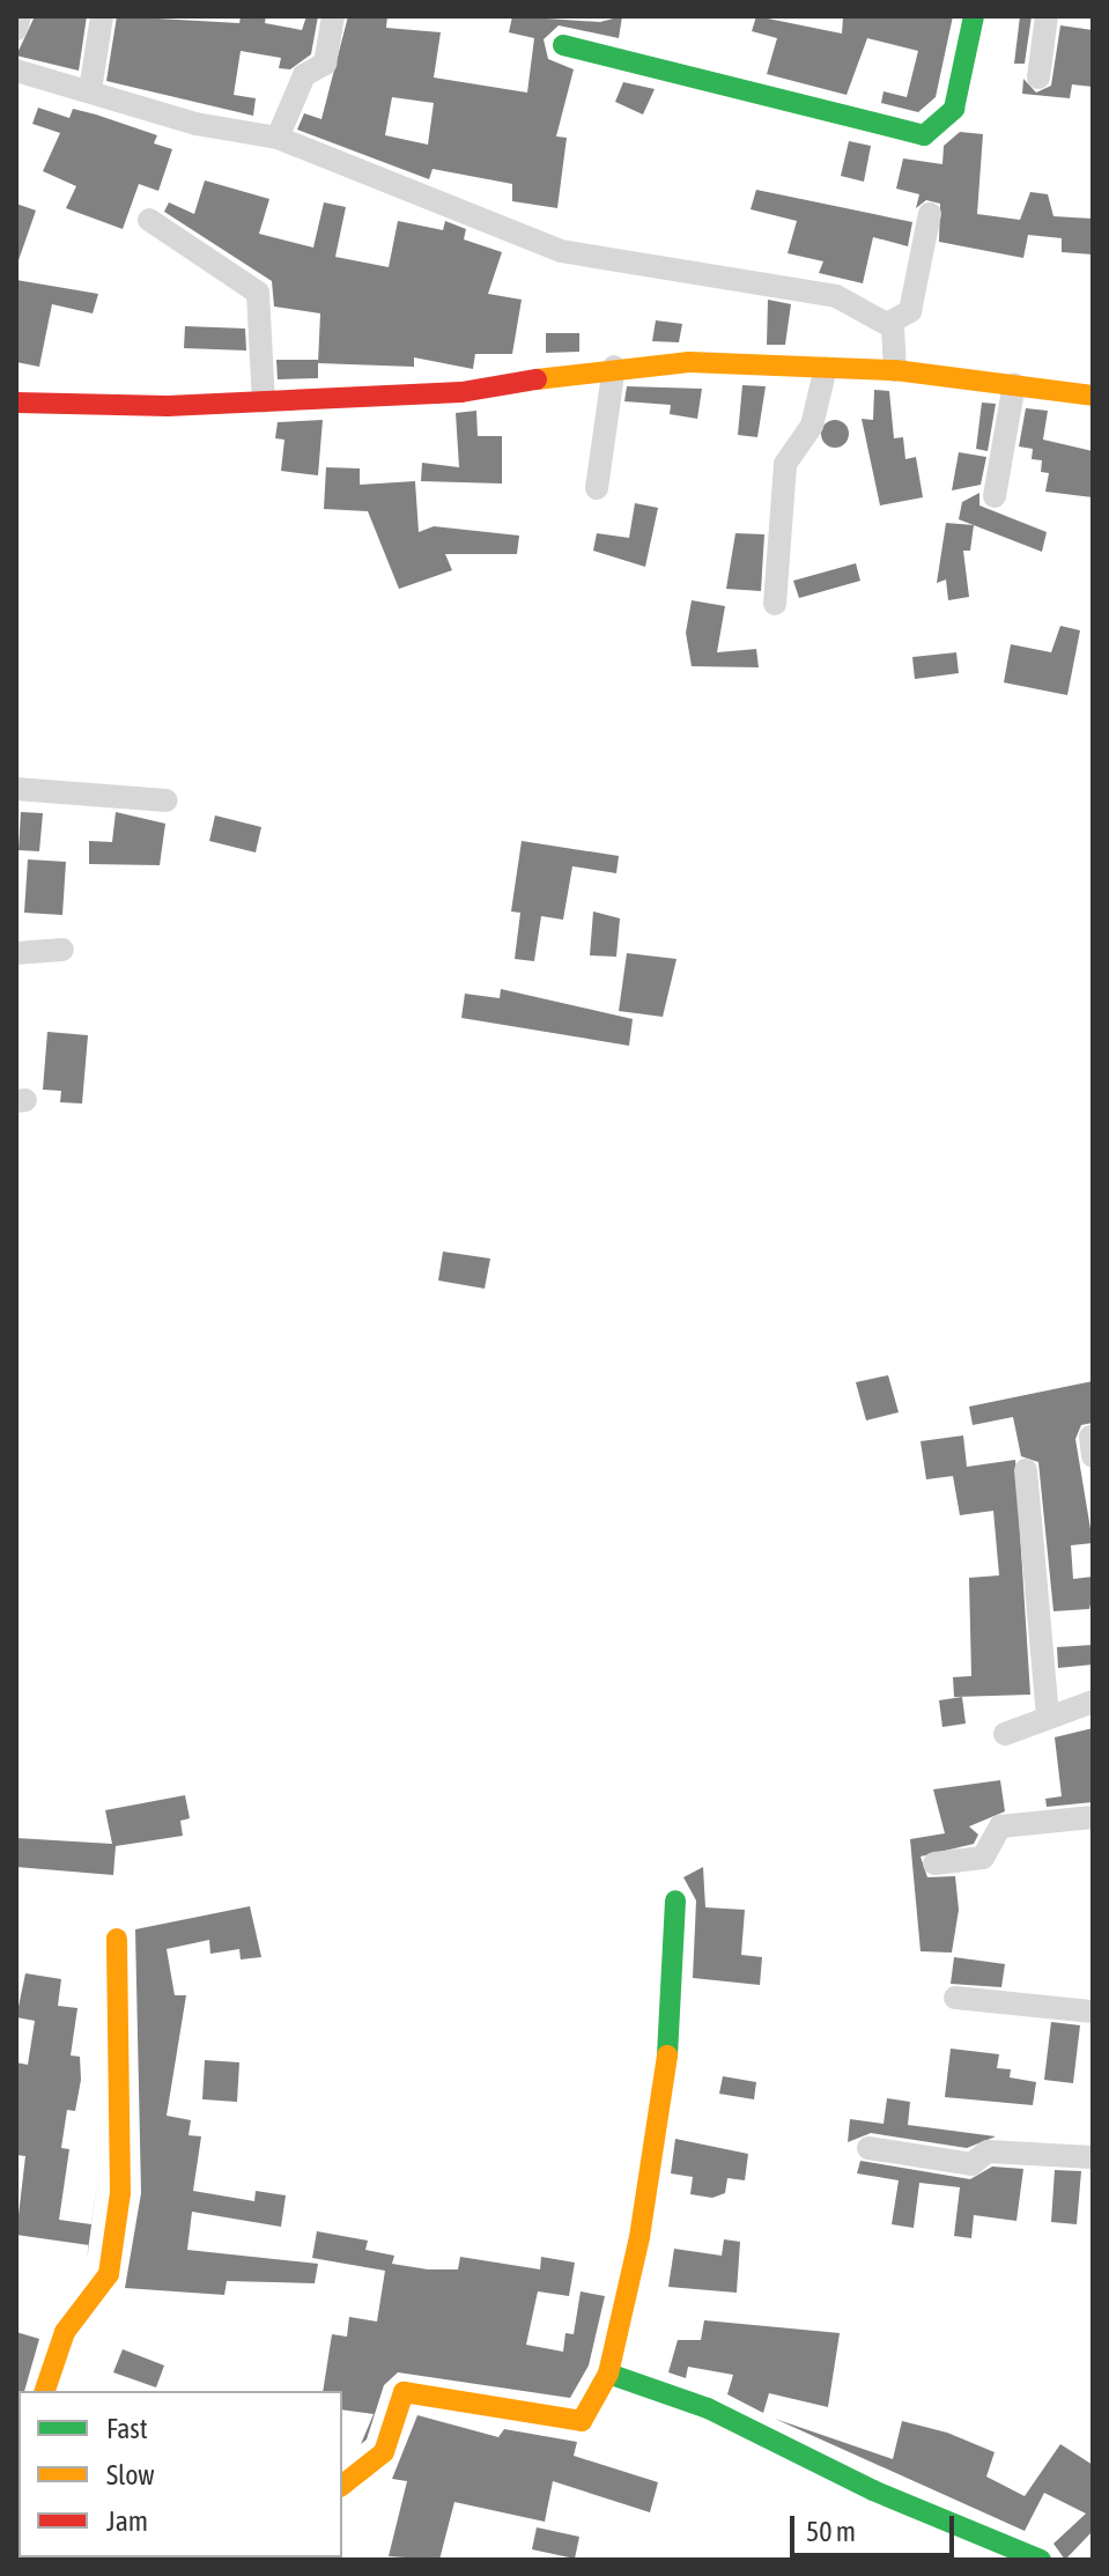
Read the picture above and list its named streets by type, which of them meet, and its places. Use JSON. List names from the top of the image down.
{
  "legend": ["Fast", "Slow", "Jam"],
  "scale_bar": "50 m"
}
